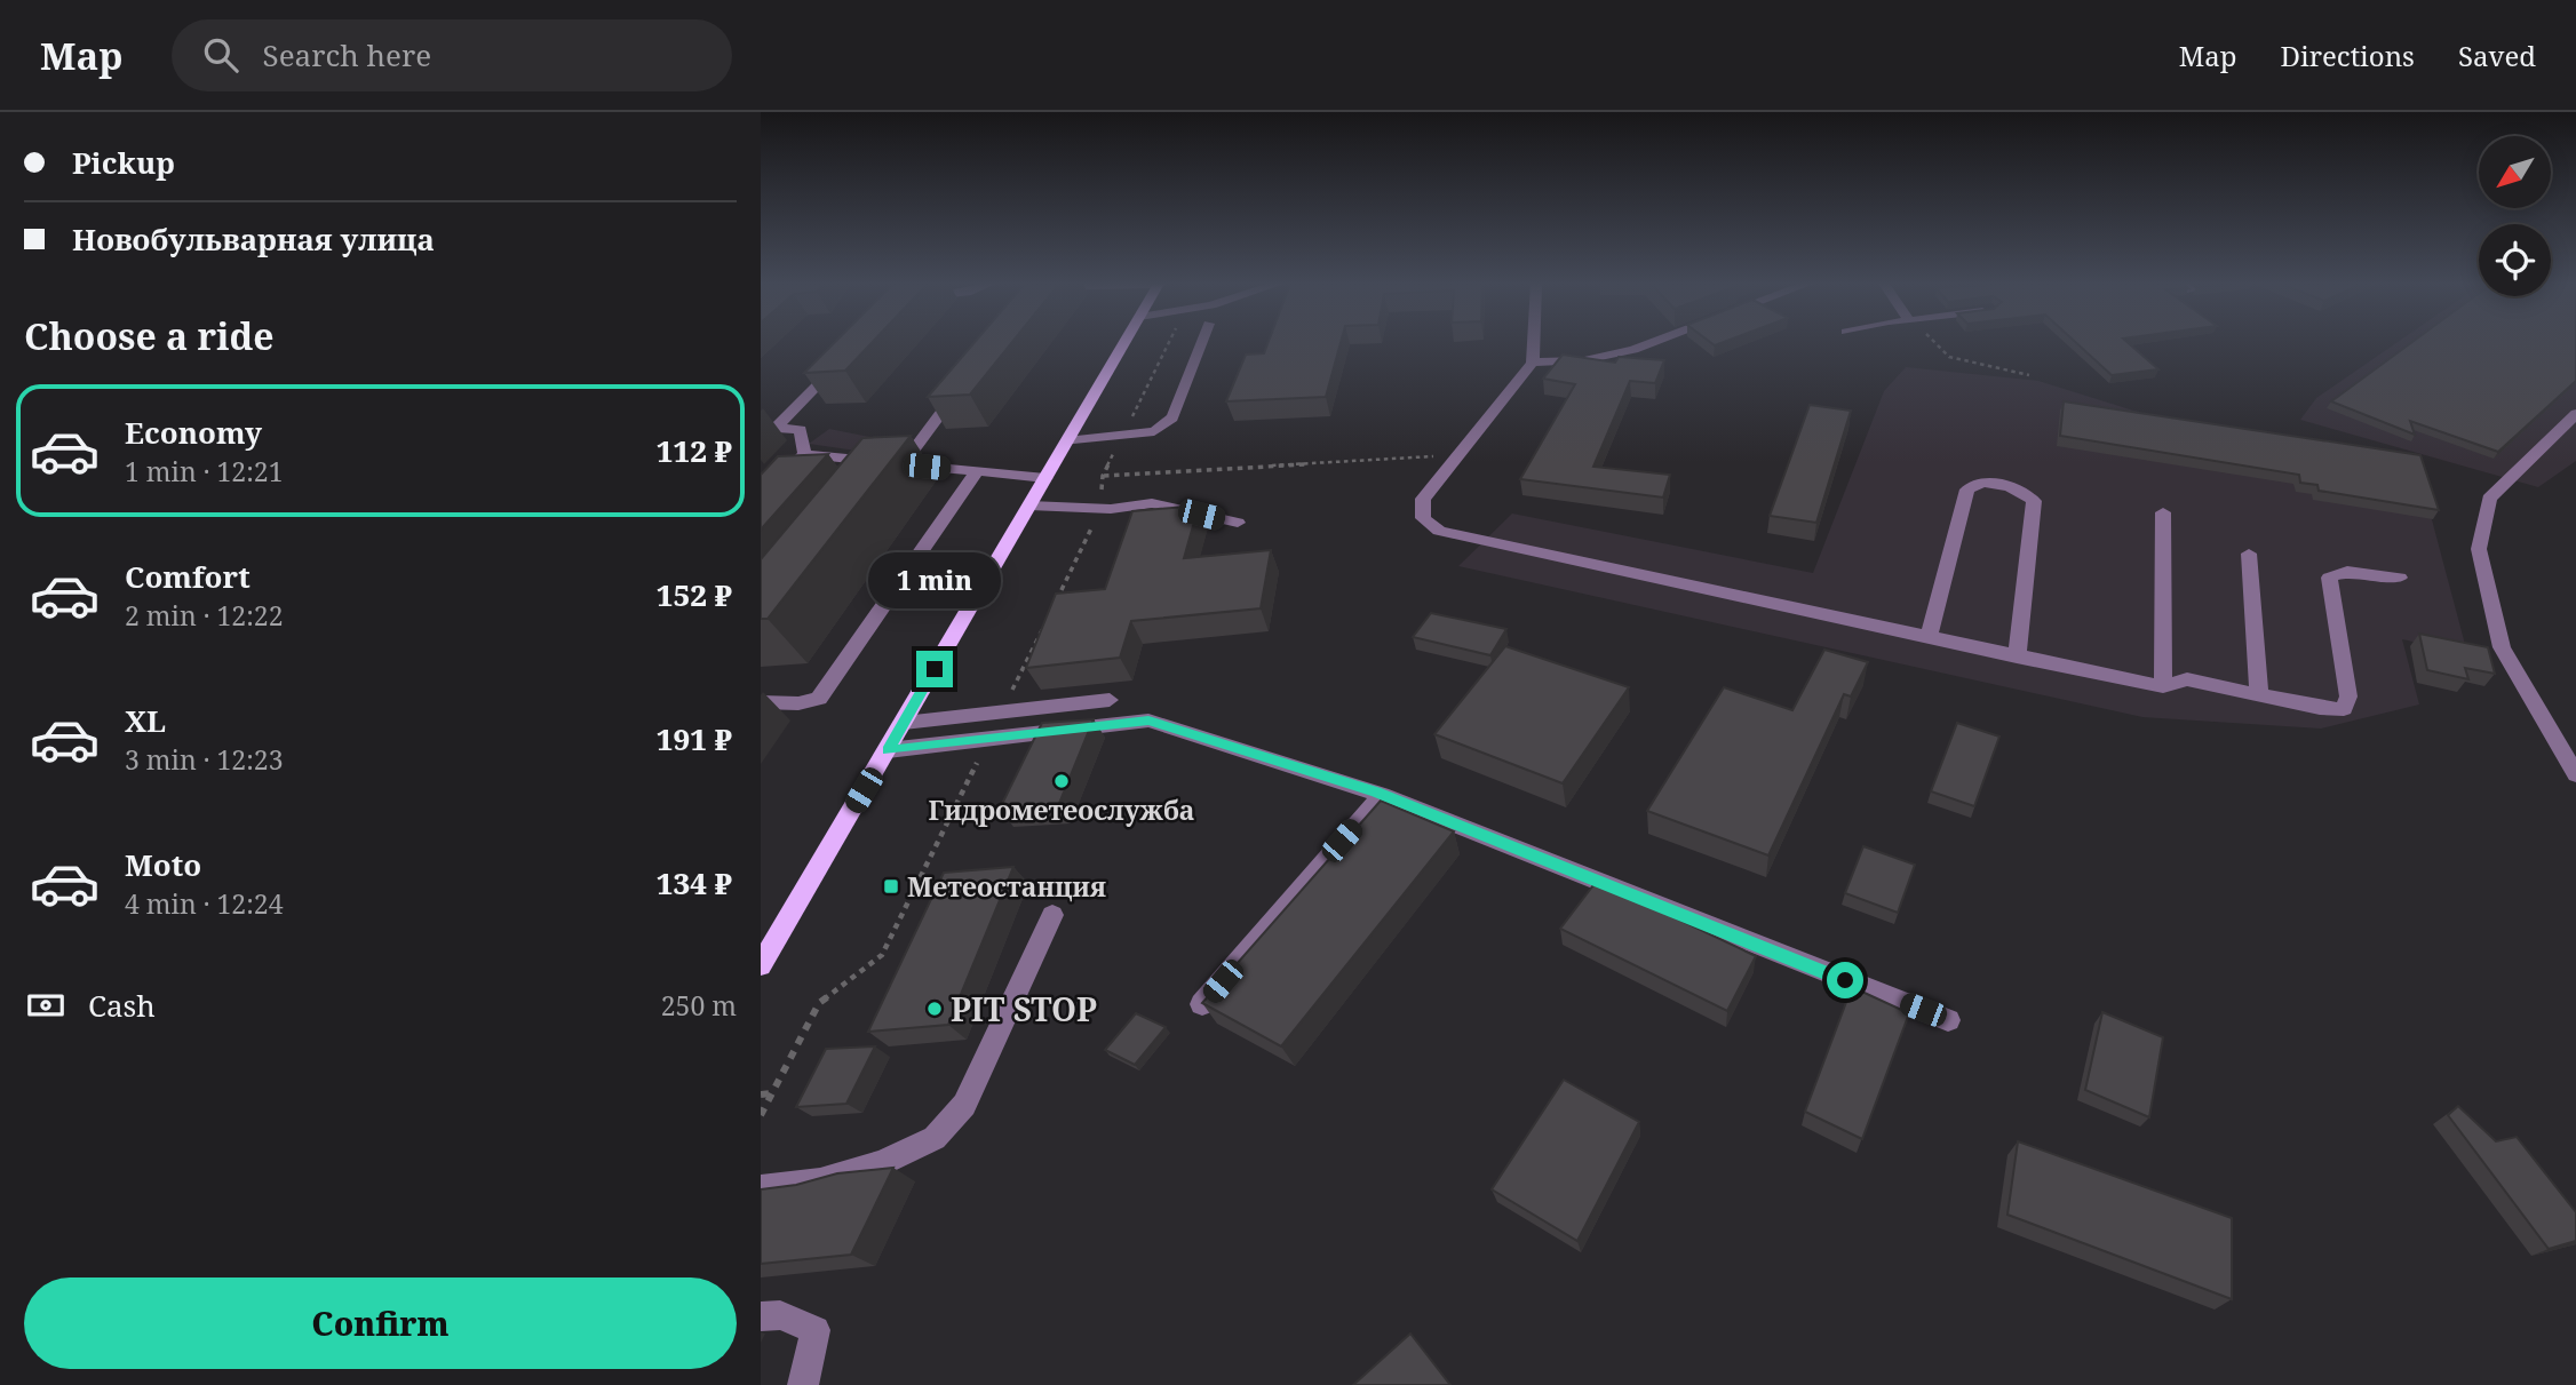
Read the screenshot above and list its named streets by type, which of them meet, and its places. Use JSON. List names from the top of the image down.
{
  "places": {
    "other": ["Гидрометеослужба", "PIT STOP"],
    "transit": ["Метеостанция"]
  },
  "north": "bottom left",
  "page": {
    "header": "Map",
    "search": "Search here",
    "nav": ["Map", "Directions", "Saved"],
    "banner": ["Pickup", "Новобульварная улица"],
    "heading": "Choose a ride",
    "list": [
      {
        "name": "Economy",
        "note": "1 min · 12:21",
        "value": "112 ₽"
      },
      {
        "name": "Comfort",
        "note": "2 min · 12:22",
        "value": "152 ₽"
      },
      {
        "name": "XL",
        "note": "3 min · 12:23",
        "value": "191 ₽"
      },
      {
        "name": "Moto",
        "note": "4 min · 12:24",
        "value": "134 ₽"
      }
    ],
    "bubble": "1 min",
    "pay": ["Cash", "250 m"],
    "buttons": "Confirm"
  }
}
